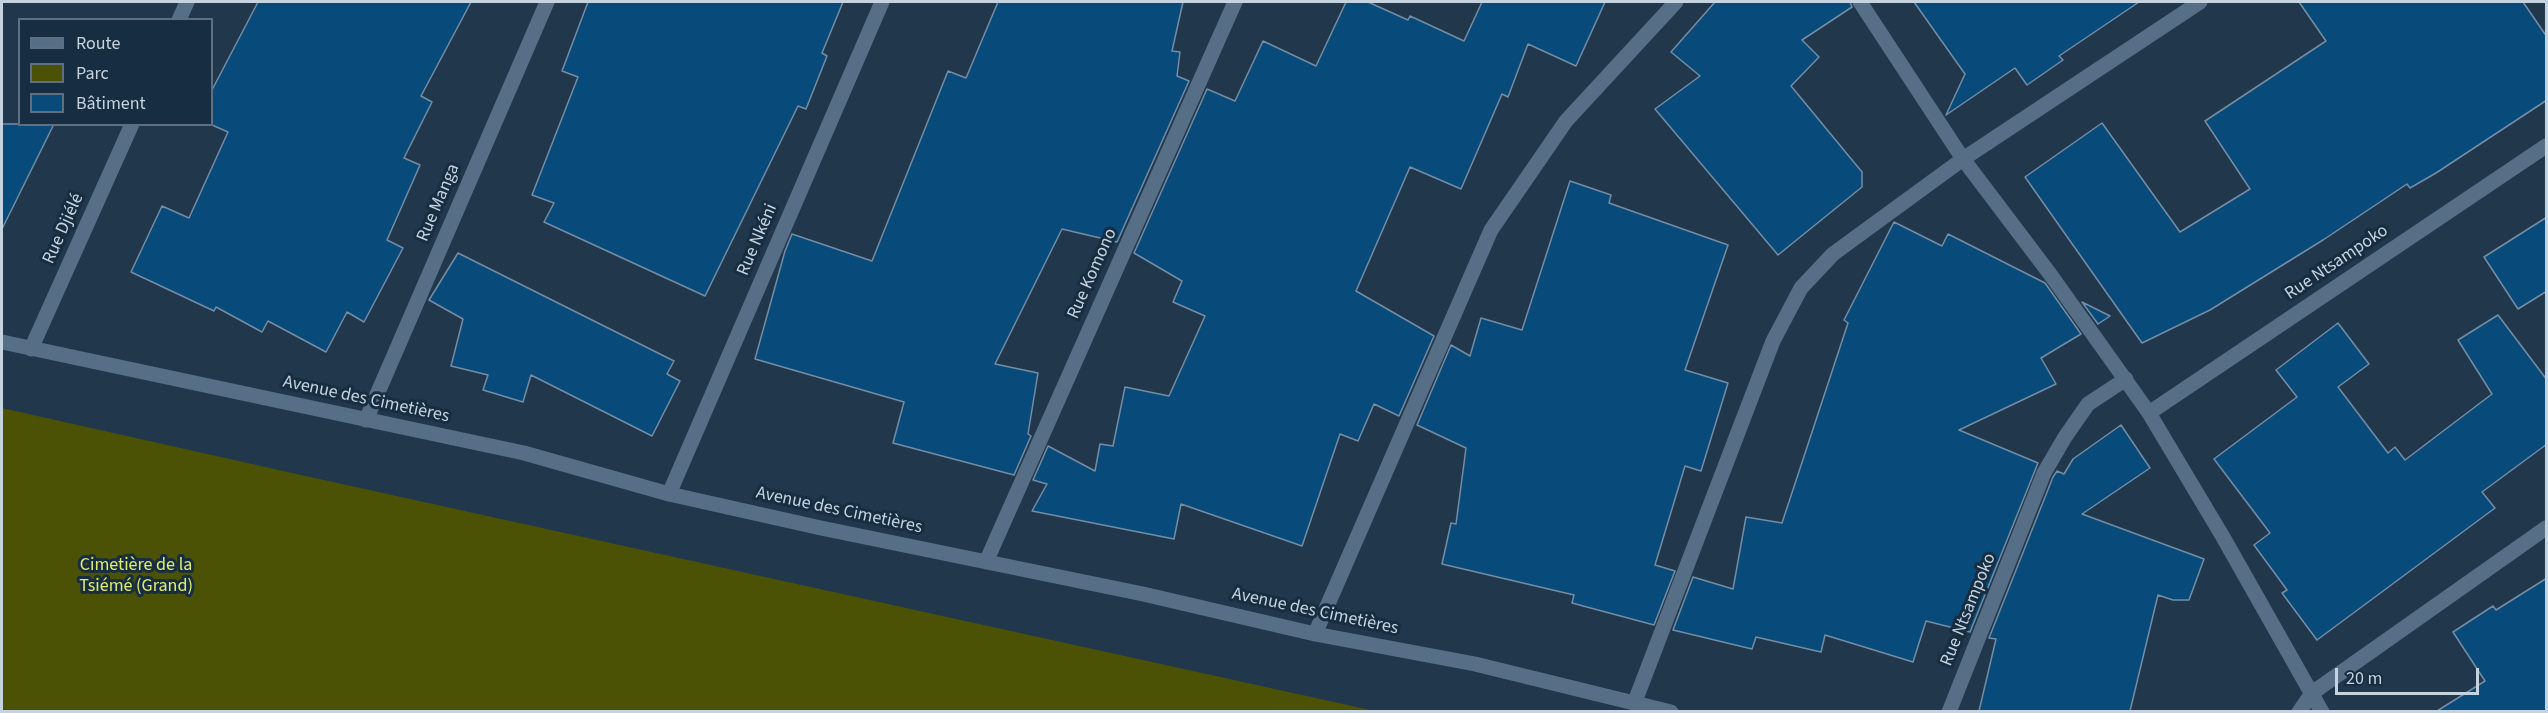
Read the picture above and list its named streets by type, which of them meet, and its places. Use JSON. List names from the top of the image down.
{
  "streets": {
    "street": [
      "Rue Manga",
      "Rue Djiélé",
      "Rue Nkéni",
      "Rue Ntsampoko",
      "Rue Komono",
      "Avenue des Cimetières"
    ]
  },
  "crossings": [
    ["Rue Manga", "Avenue des Cimetières"],
    ["Rue Djiélé", "Avenue des Cimetières"],
    ["Rue Nkéni", "Avenue des Cimetières"],
    ["Rue Komono", "Avenue des Cimetières"]
  ],
  "parks": ["Cimetière de la Tsiémé (Grand)"],
  "legend": ["Route", "Parc", "Bâtiment"],
  "scale_bar": "20 m"
}
